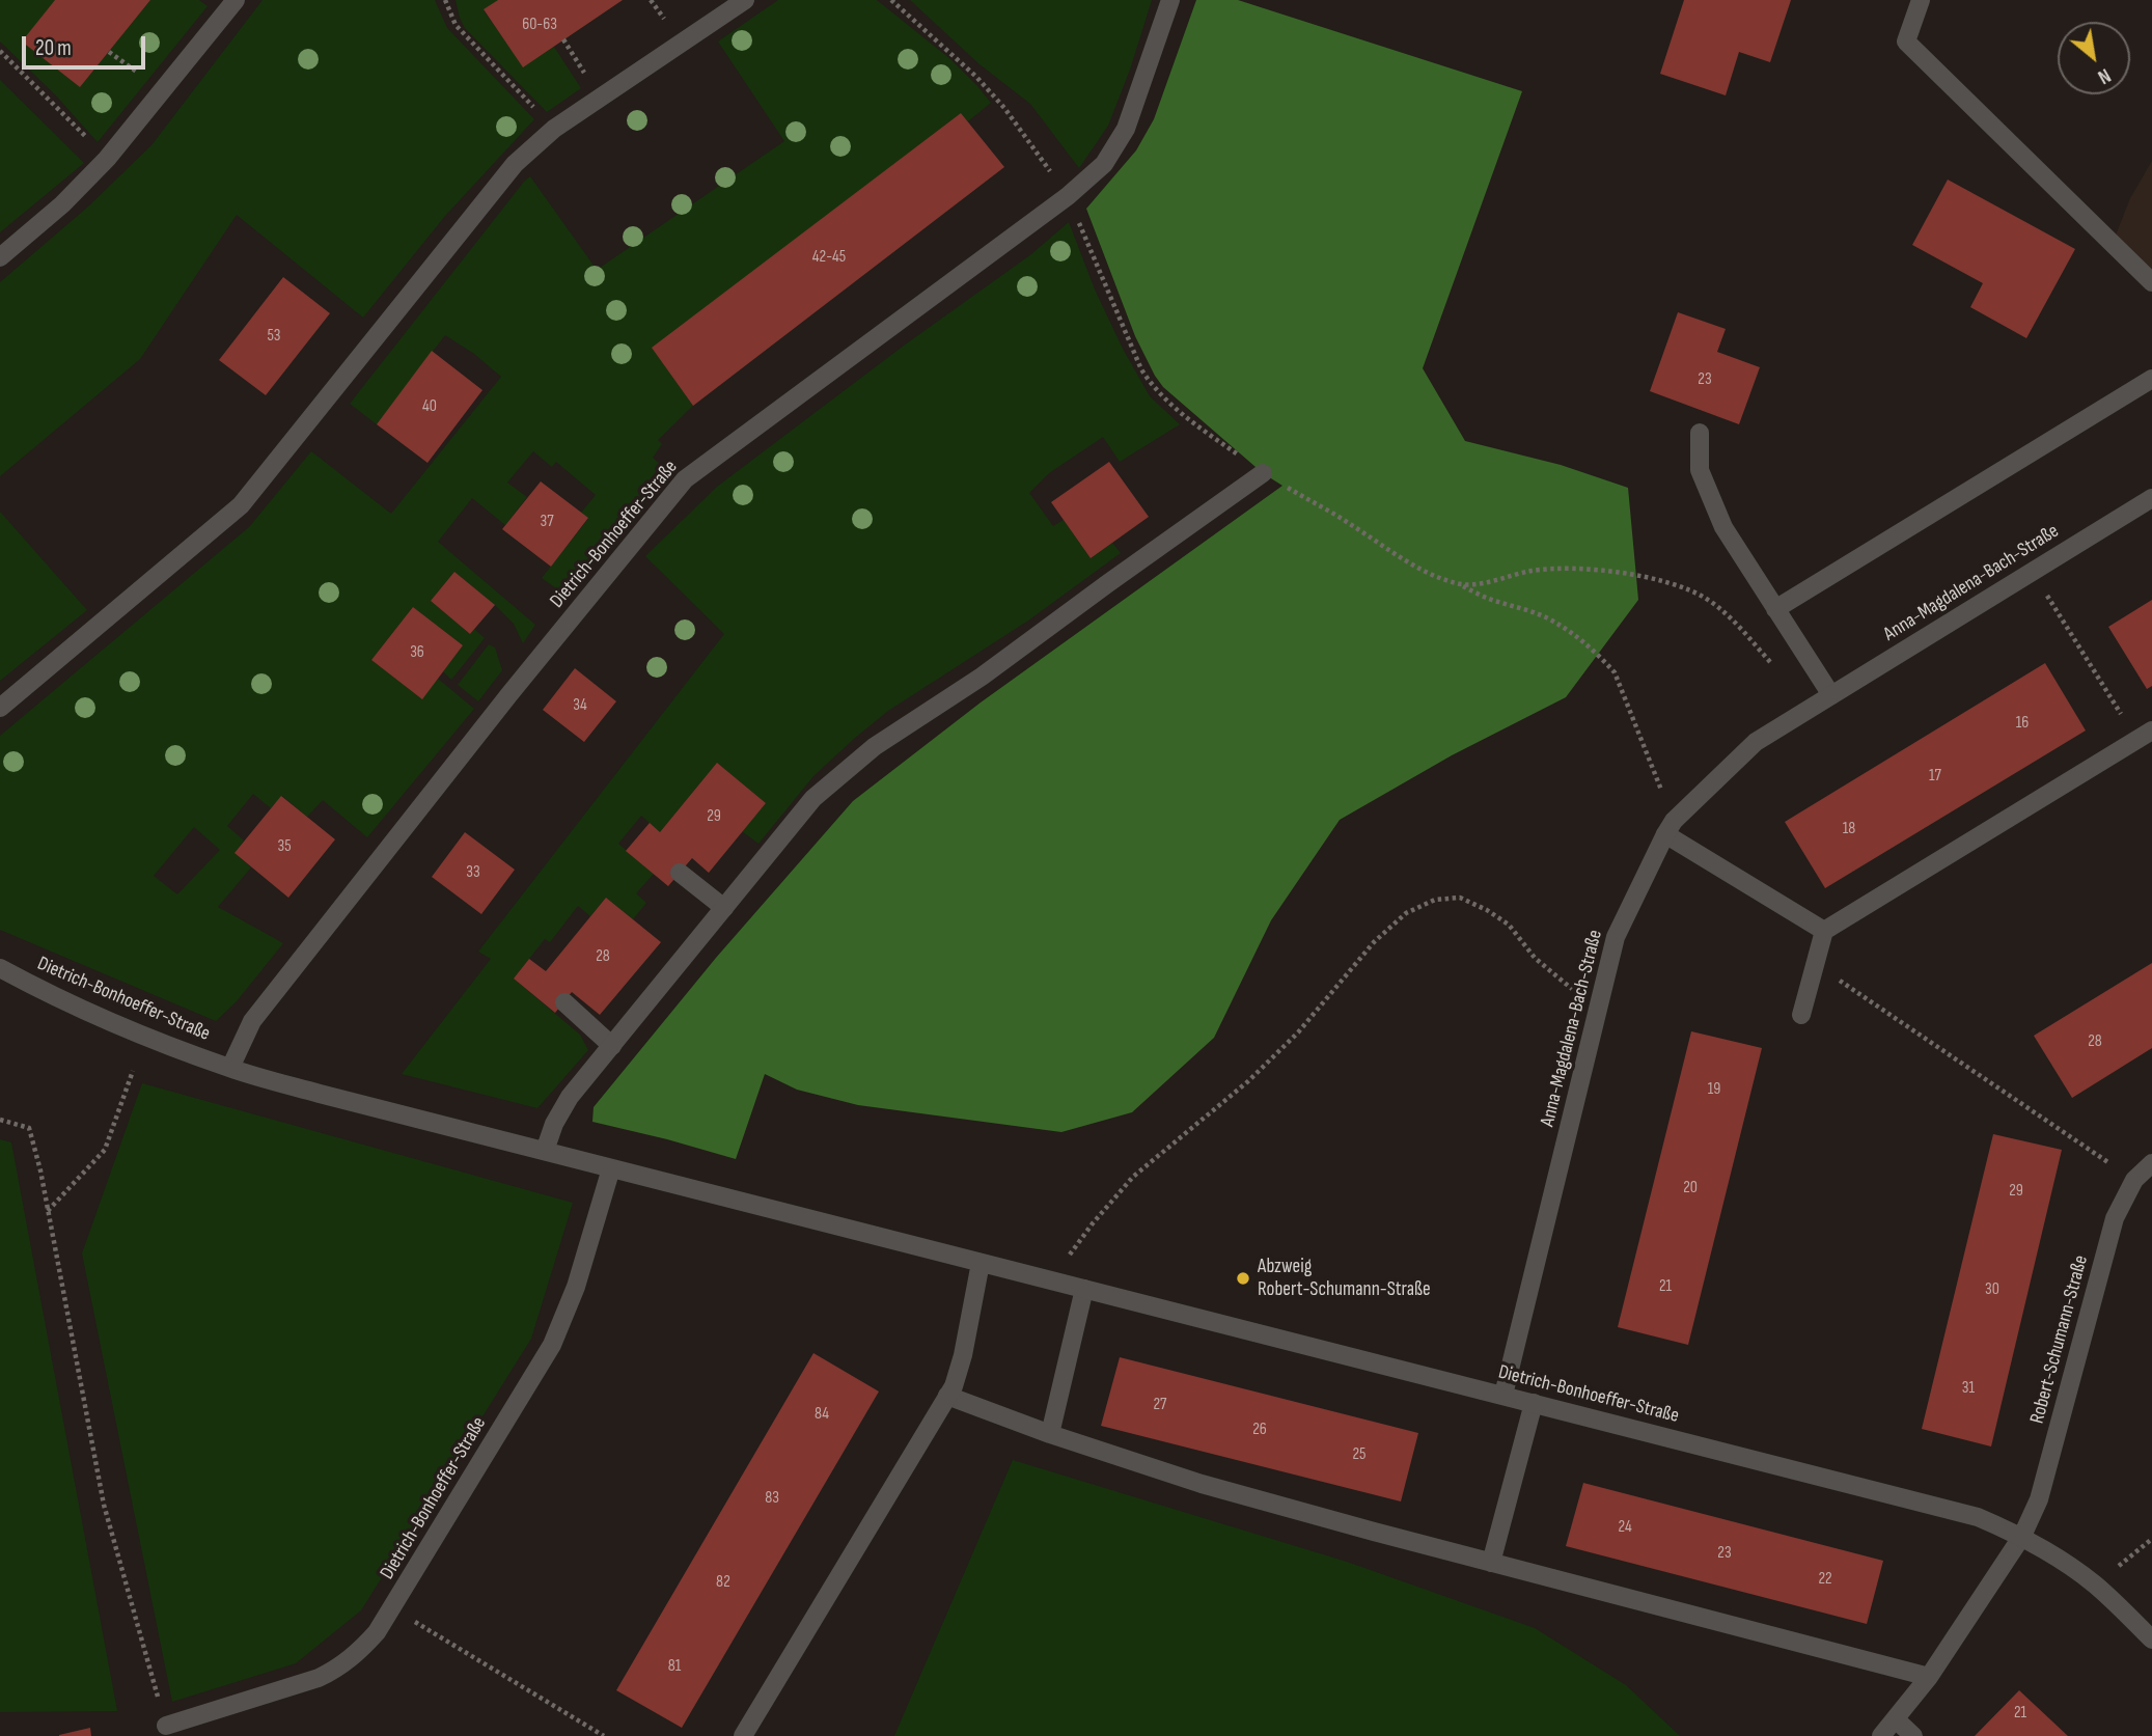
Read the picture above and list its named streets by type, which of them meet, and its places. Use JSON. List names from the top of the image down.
{
  "streets": {
    "street": ["Dietrich-Bonhoeffer-Straße", "Anna-Magdalena-Bach-Straße", "Robert-Schumann-Straße"]
  },
  "crossings": [
    ["Dietrich-Bonhoeffer-Straße", "Anna-Magdalena-Bach-Straße"],
    ["Dietrich-Bonhoeffer-Straße", "Robert-Schumann-Straße"]
  ],
  "places": ["Abzweig Robert-Schumann-Straße"],
  "house_numbers": [
    "60-63",
    "42-45",
    "53",
    "23",
    "40",
    "37",
    "36",
    "34",
    "16",
    "17",
    "29",
    "18",
    "35",
    "33",
    "28",
    "28",
    "19",
    "20",
    "29",
    "21",
    "30",
    "31",
    "27",
    "84",
    "26",
    "25",
    "83",
    "24",
    "23",
    "22",
    "82",
    "81",
    "21"
  ],
  "scale_bar": "20 m",
  "north": "bottom right"
}
